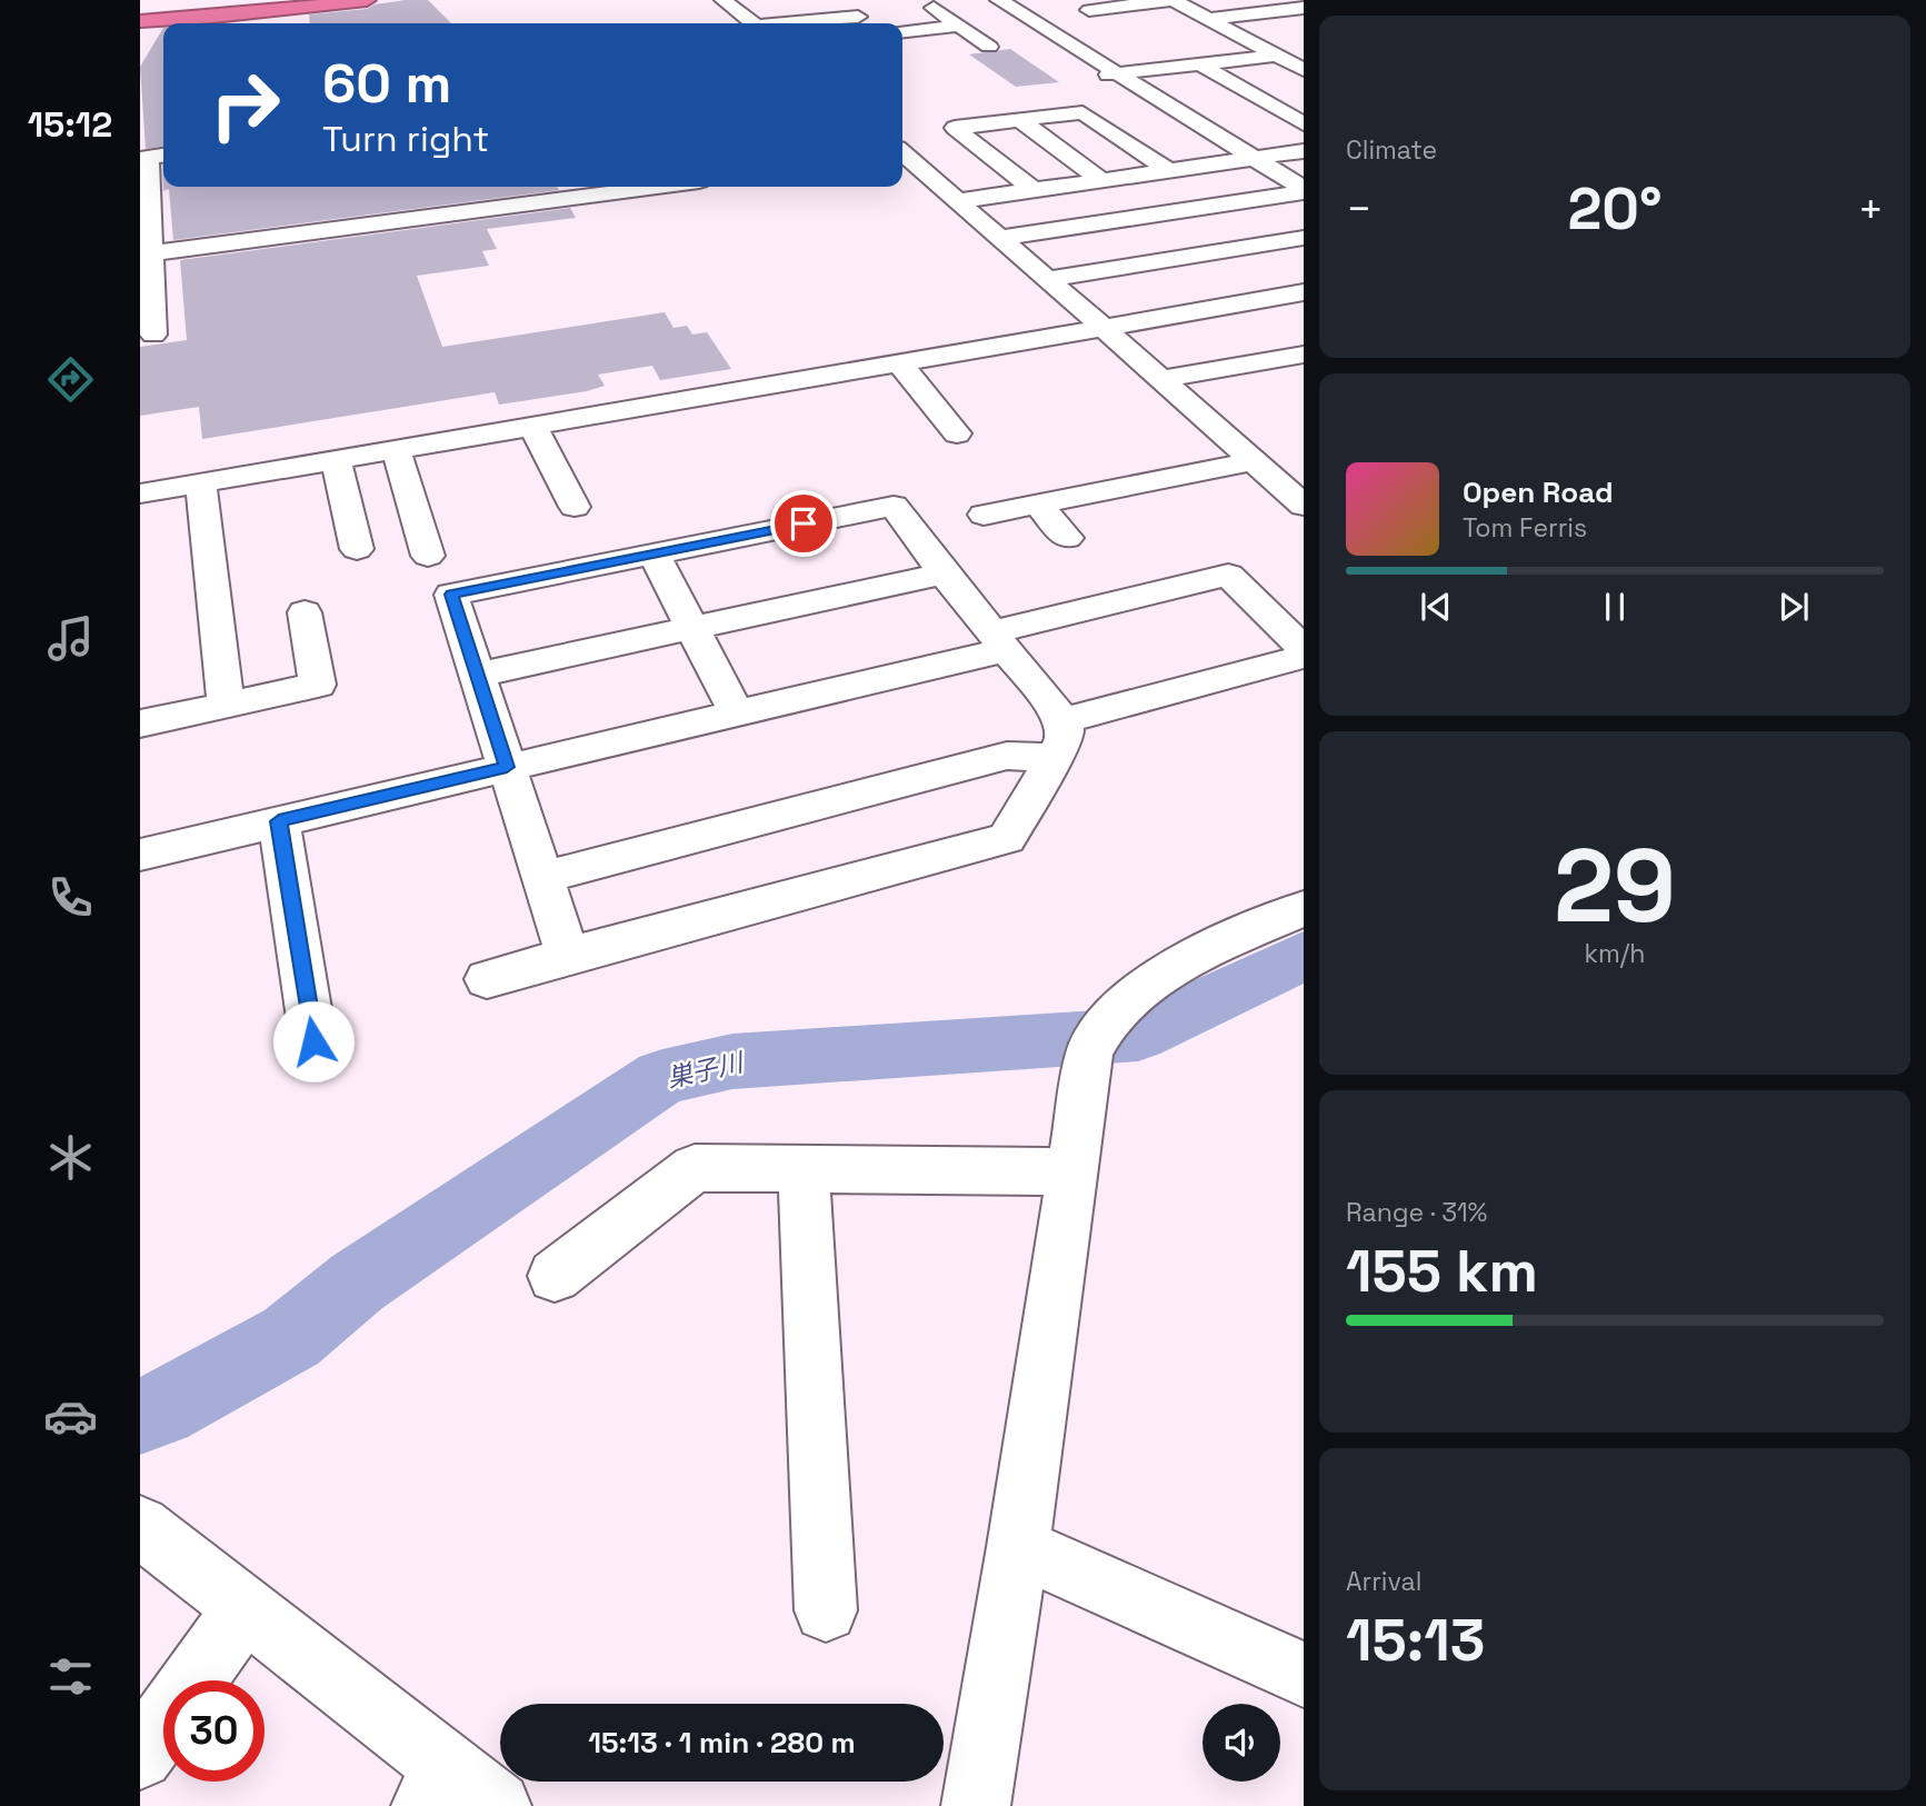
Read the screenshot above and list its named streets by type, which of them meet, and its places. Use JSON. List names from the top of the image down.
{
  "water": ["巣子川"],
  "page": {
    "tabs": "15:12",
    "tile": [
      "Climate",
      ["29", "km/h"],
      ["Range · 31%", "155 km"],
      ["Arrival", "15:13"]
    ],
    "turn": ["60 m", "Turn right"],
    "heat": ["−", "20°", "+"],
    "song": ["Open Road", "Tom Ferris"],
    "limit": "30",
    "trip": "15:13 · 1 min · 280 m"
  }
}
